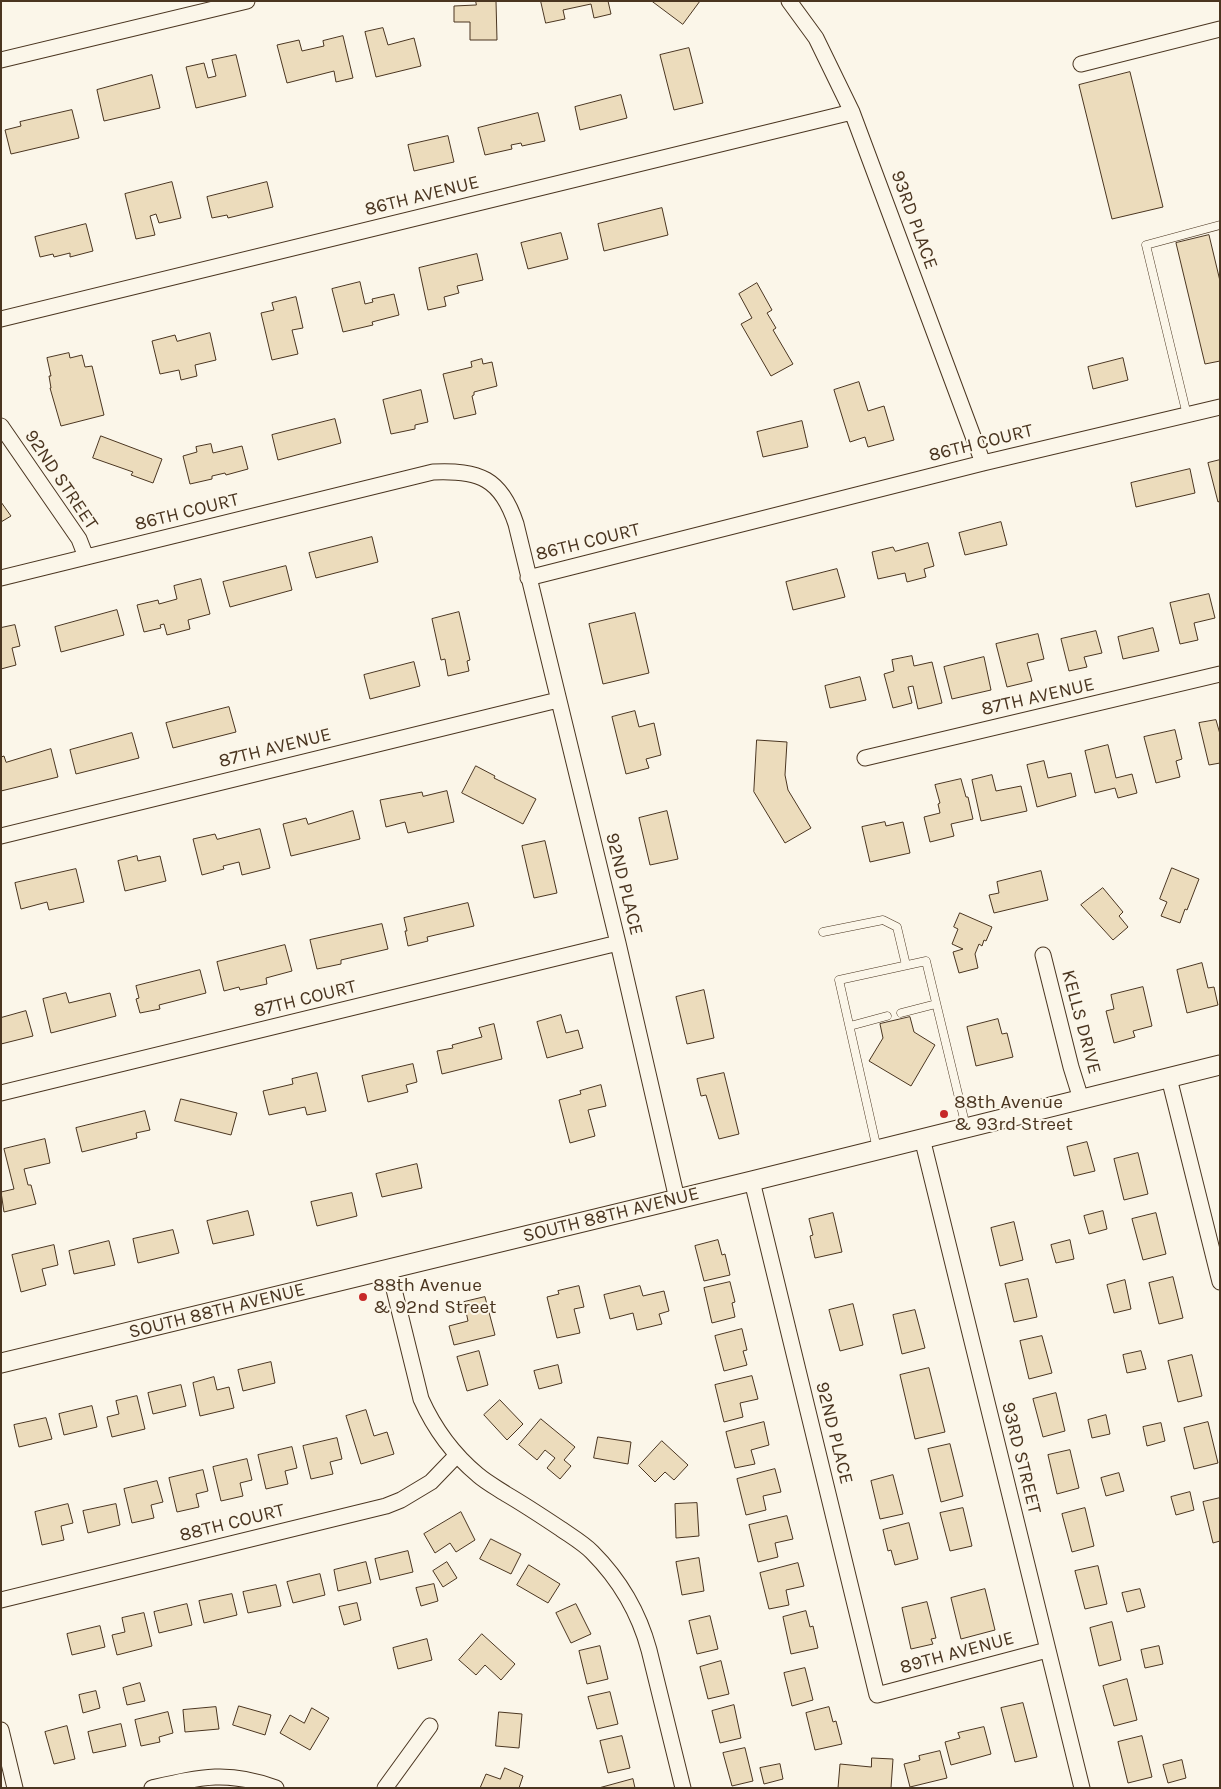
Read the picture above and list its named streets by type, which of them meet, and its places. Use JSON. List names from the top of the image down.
{
  "streets": {
    "street": [
      "86TH AVENUE",
      "93RD PLACE",
      "86TH COURT",
      "92ND STREET",
      "87TH AVENUE",
      "92ND PLACE",
      "87TH COURT",
      "KELLS DRIVE",
      "SOUTH 88TH AVENUE",
      "93RD STREET",
      "88TH COURT",
      "89TH AVENUE"
    ]
  },
  "crossings": [
    ["86TH AVENUE", "93RD PLACE"],
    ["93RD PLACE", "86TH COURT"],
    ["86TH COURT", "92ND STREET"],
    ["86TH COURT", "92ND PLACE"],
    ["87TH AVENUE", "92ND PLACE"],
    ["92ND PLACE", "87TH COURT"],
    ["92ND PLACE", "SOUTH 88TH AVENUE"],
    ["92ND PLACE", "89TH AVENUE"],
    ["KELLS DRIVE", "SOUTH 88TH AVENUE"],
    ["SOUTH 88TH AVENUE", "93RD STREET"],
    ["93RD STREET", "89TH AVENUE"]
  ],
  "places": ["88th Avenue & 93rd Street", "88th Avenue & 92nd Street"]
}
